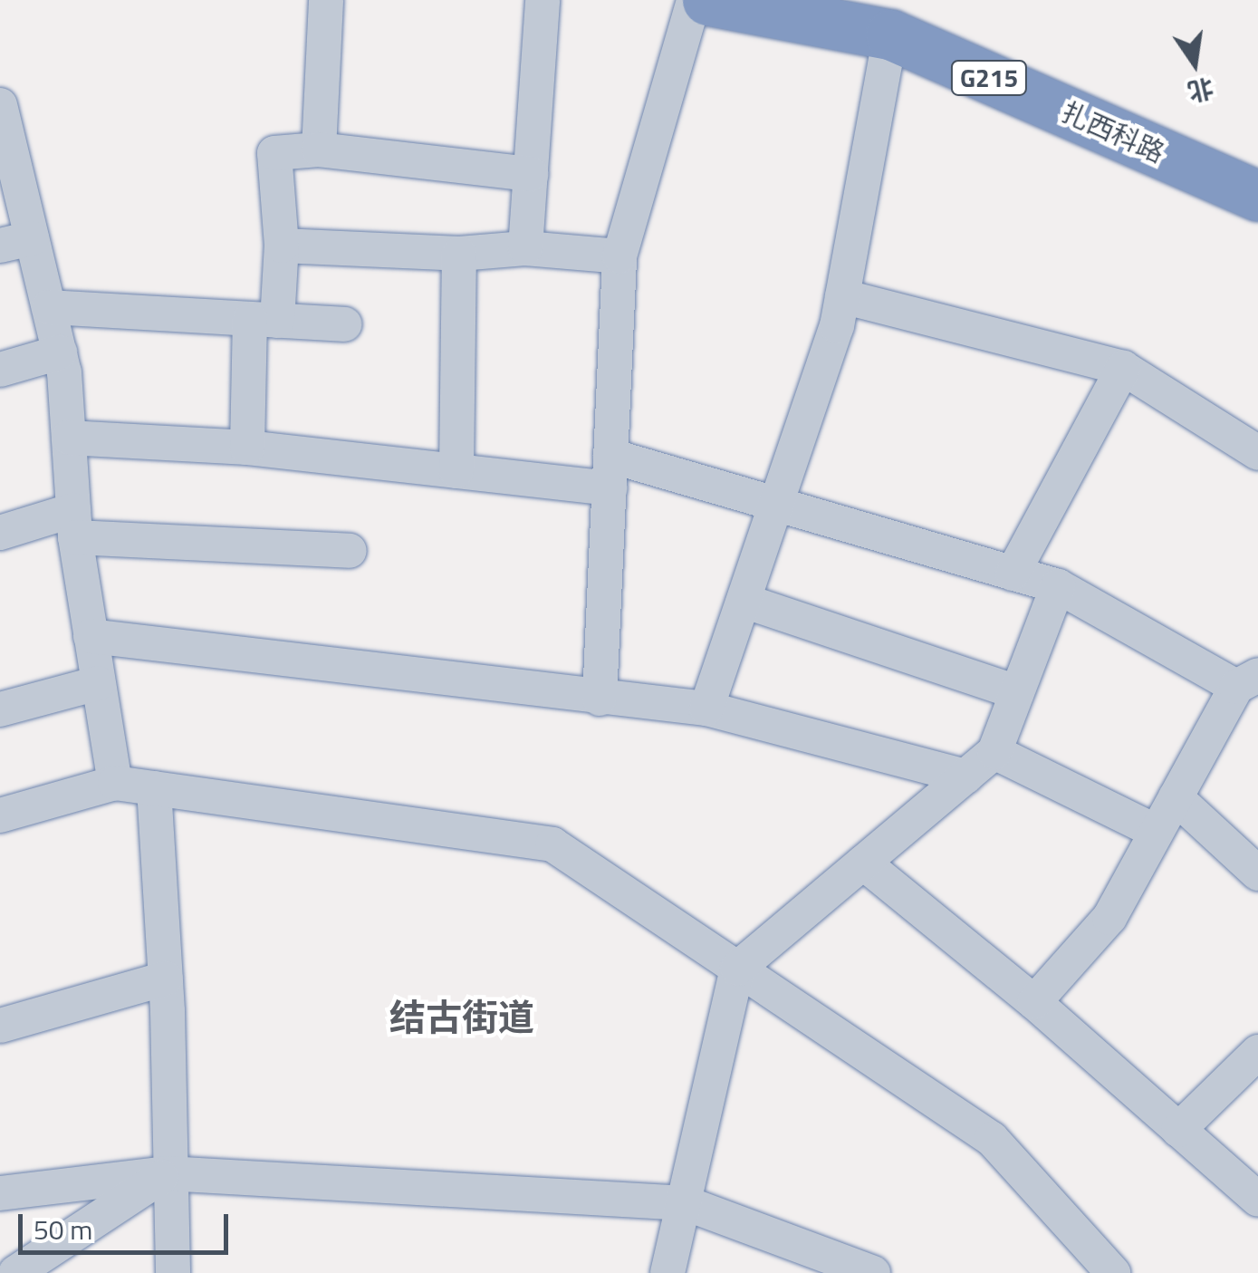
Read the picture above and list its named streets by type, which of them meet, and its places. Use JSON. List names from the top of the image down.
{
  "streets": {
    "highway": ["G215", "扎西科路"]
  },
  "districts": ["结古街道"],
  "scale_bar": "50 m",
  "north": "bottom"
}
